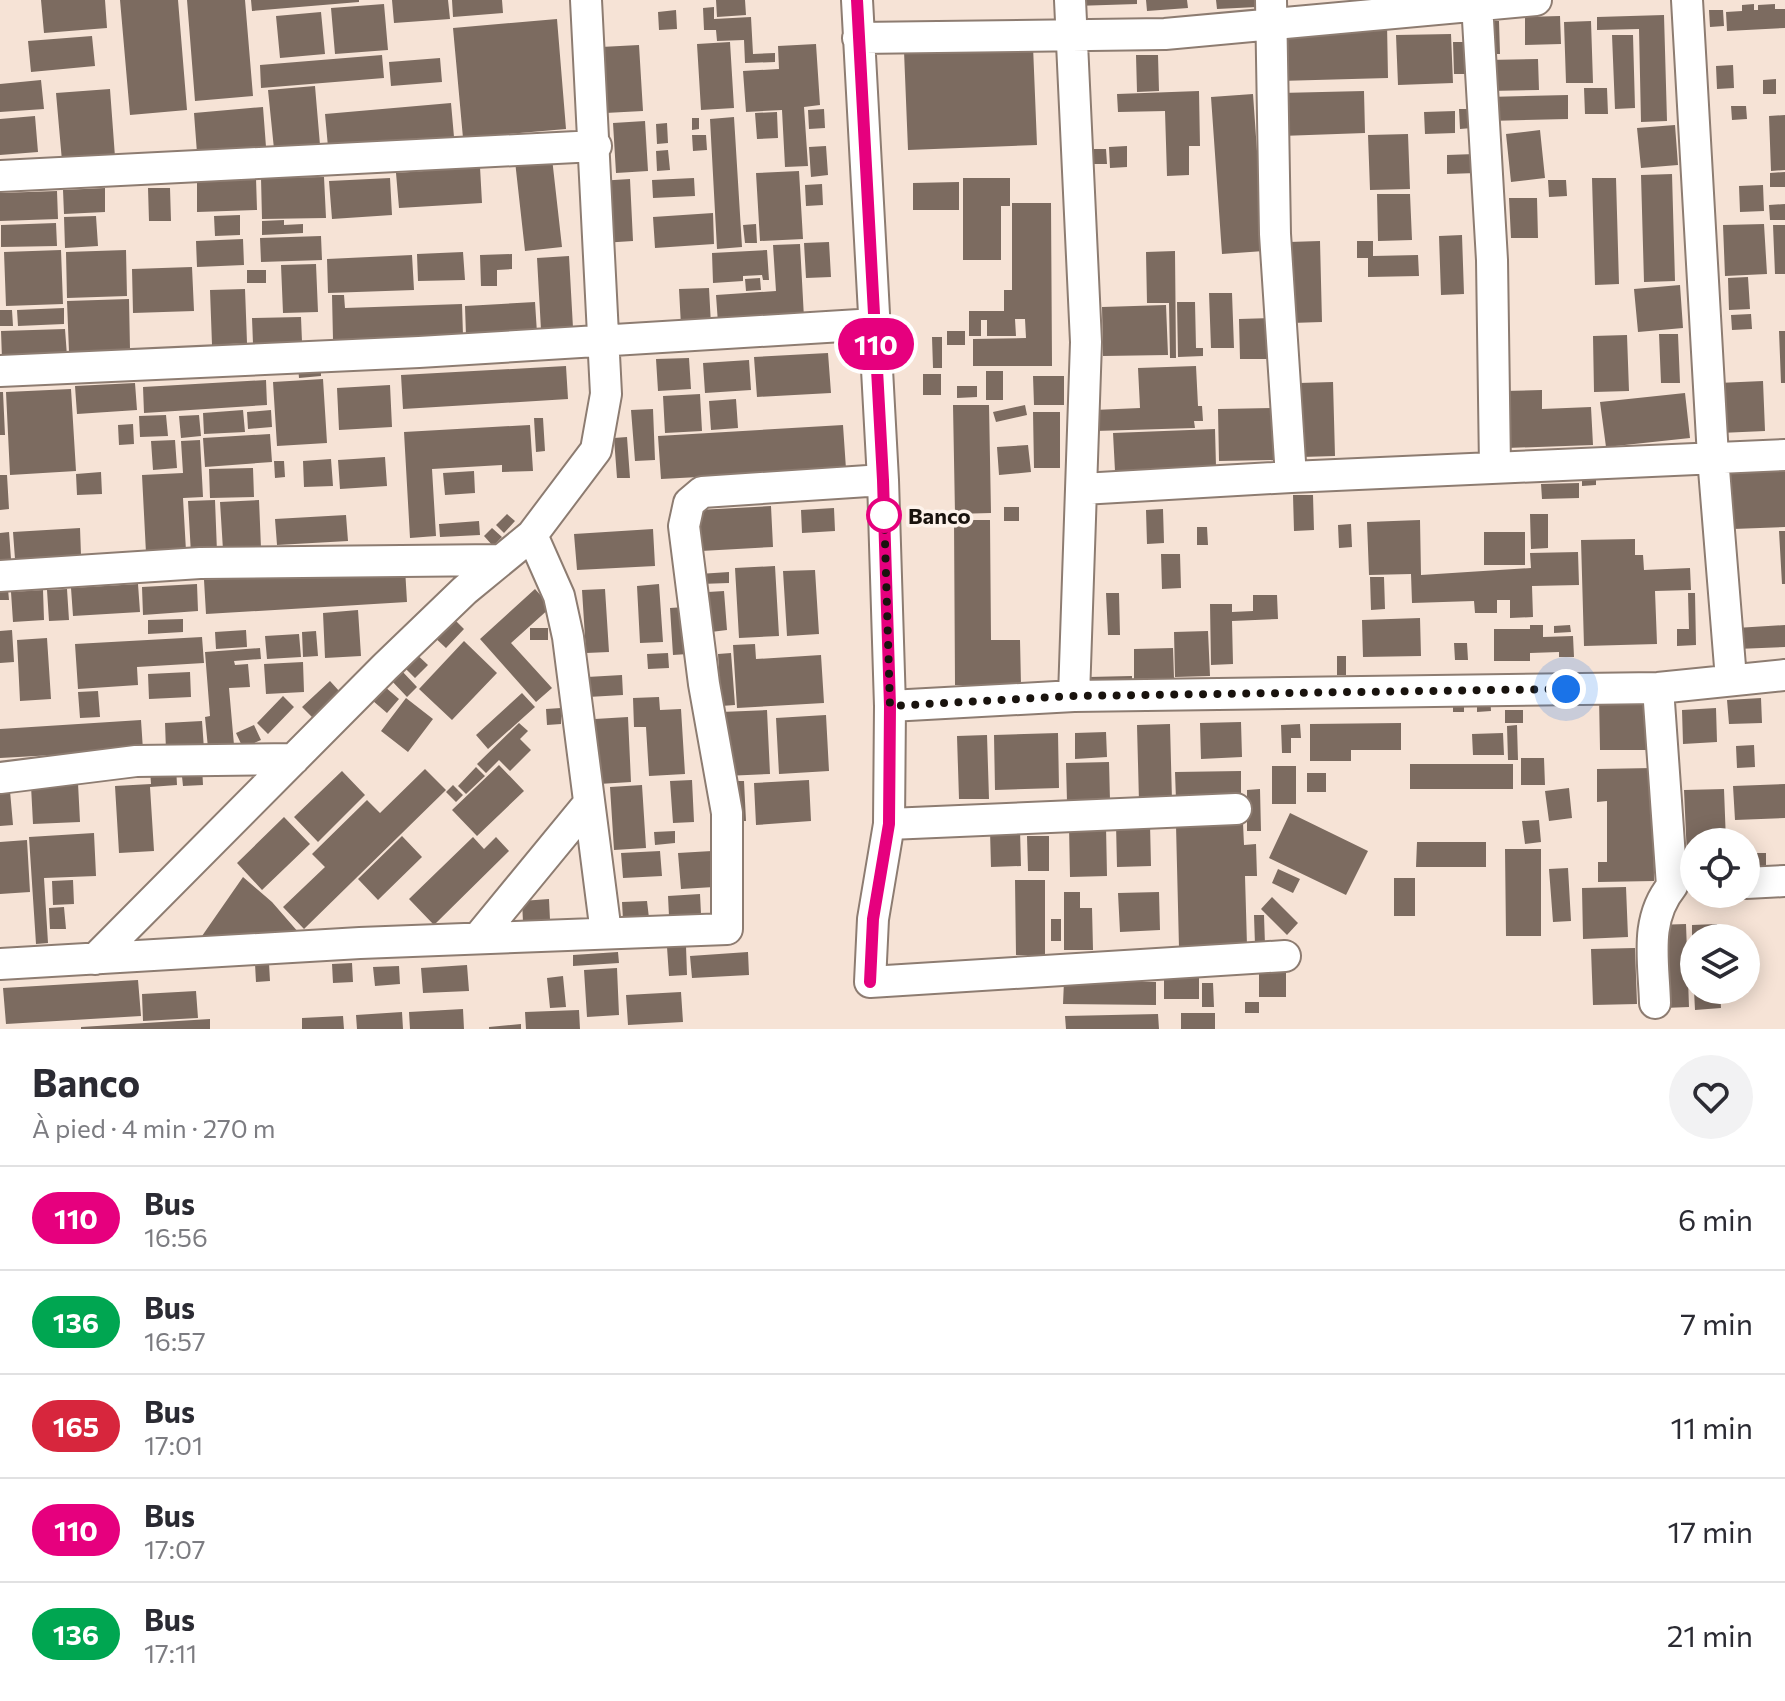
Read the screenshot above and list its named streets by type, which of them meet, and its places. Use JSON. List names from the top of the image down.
{
  "places": ["Banco"],
  "lines": ["bus line 110"],
  "page": {
    "on_map": "110",
    "heading": ["Banco", "À pied · 4 min · 270 m"],
    "list": [
      {
        "mark": "110",
        "name": "Bus",
        "note": "16:56",
        "value": "6 min"
      },
      {
        "mark": "136",
        "name": "Bus",
        "note": "16:57",
        "value": "7 min"
      },
      {
        "mark": "165",
        "name": "Bus",
        "note": "17:01",
        "value": "11 min"
      },
      {
        "mark": "110",
        "name": "Bus",
        "note": "17:07",
        "value": "17 min"
      },
      {
        "mark": "136",
        "name": "Bus",
        "note": "17:11",
        "value": "21 min"
      }
    ]
  }
}
